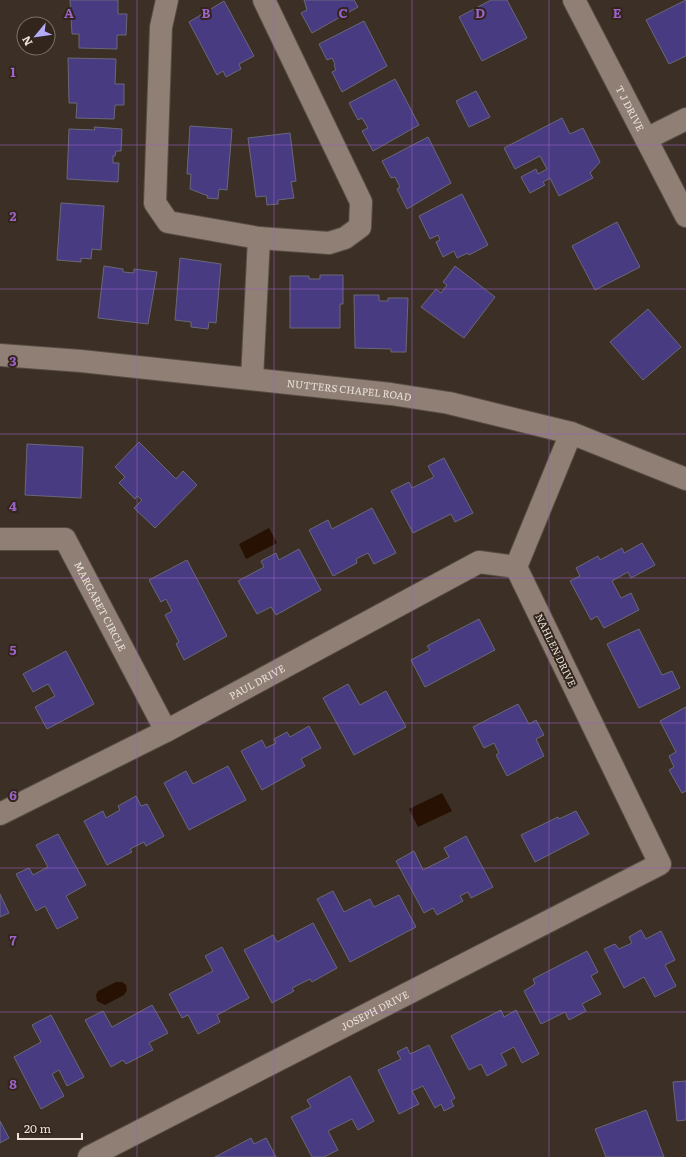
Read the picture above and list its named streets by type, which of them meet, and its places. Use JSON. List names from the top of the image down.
{
  "streets": {
    "street": [
      "T J DRIVE",
      "NUTTERS CHAPEL ROAD",
      "MARGARET CIRCLE",
      "NAHLEN DRIVE",
      "PAUL DRIVE",
      "JOSEPH DRIVE"
    ]
  },
  "crossings": [
    ["MARGARET CIRCLE", "PAUL DRIVE"],
    ["NAHLEN DRIVE", "PAUL DRIVE"],
    ["NAHLEN DRIVE", "JOSEPH DRIVE"]
  ],
  "scale_bar": "20 m",
  "north": "bottom left",
  "grid": {
    "columns": [
      "A",
      "B",
      "C",
      "D",
      "E"
    ],
    "rows": [
      "1",
      "2",
      "3",
      "4",
      "5",
      "6",
      "7",
      "8"
    ]
  }
}
